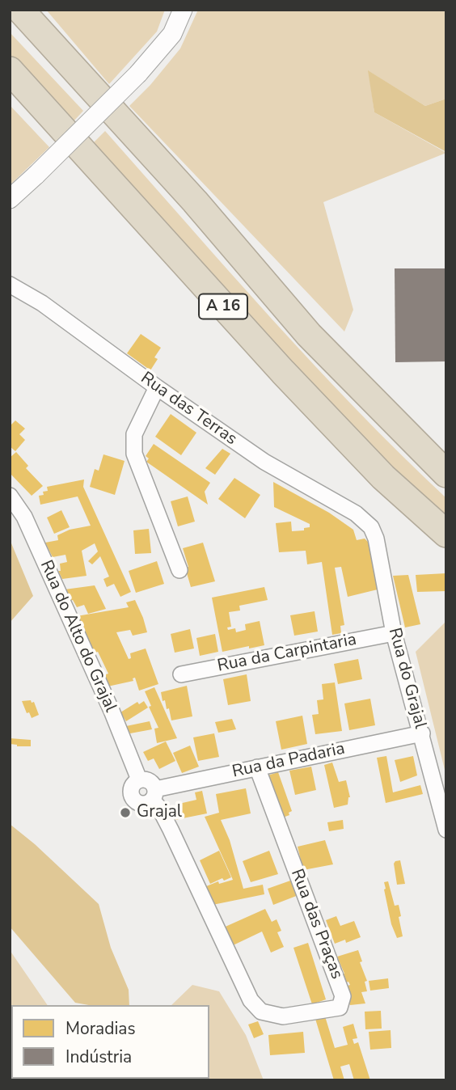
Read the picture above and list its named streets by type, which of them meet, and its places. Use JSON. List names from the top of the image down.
{
  "streets": {
    "highway": ["A 16"],
    "street": [
      "Rua das Terras",
      "Rua do Alto do Grajal",
      "Rua da Carpintaria",
      "Rua do Grajal",
      "Rua da Padaria",
      "Rua das Praças"
    ]
  },
  "crossings": [
    ["Rua das Terras", "Rua do Grajal"],
    ["Rua do Alto do Grajal", "Rua da Padaria"],
    ["Rua do Alto do Grajal", "Rua das Praças"],
    ["Rua da Carpintaria", "Rua do Grajal"],
    ["Rua do Grajal", "Rua da Padaria"],
    ["Rua da Padaria", "Rua das Praças"]
  ],
  "places": ["Grajal"],
  "legend": ["Moradias", "Indústria"]
}
